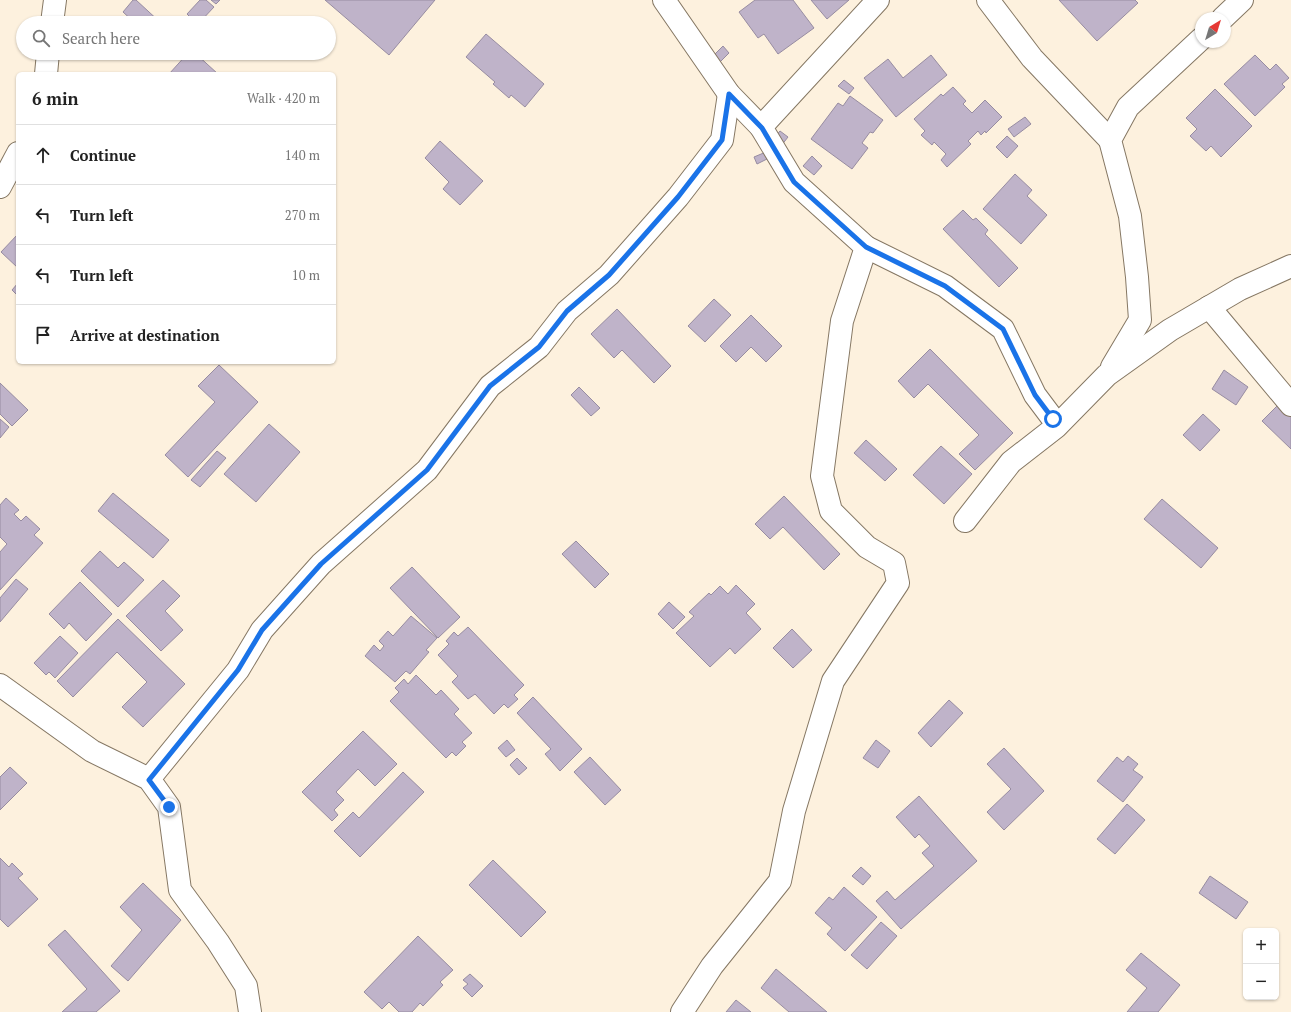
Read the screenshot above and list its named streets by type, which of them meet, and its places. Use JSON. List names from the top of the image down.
{
  "north": "top right",
  "page": {
    "search": "Search here",
    "heading": ["6 min", "Walk · 420 m"],
    "list": [
      ["Continue", "140 m"],
      ["Turn left", "270 m"],
      ["Turn left", "10 m"],
      "Arrive at destination"
    ],
    "map_buttons": ["+", "−"]
  }
}
